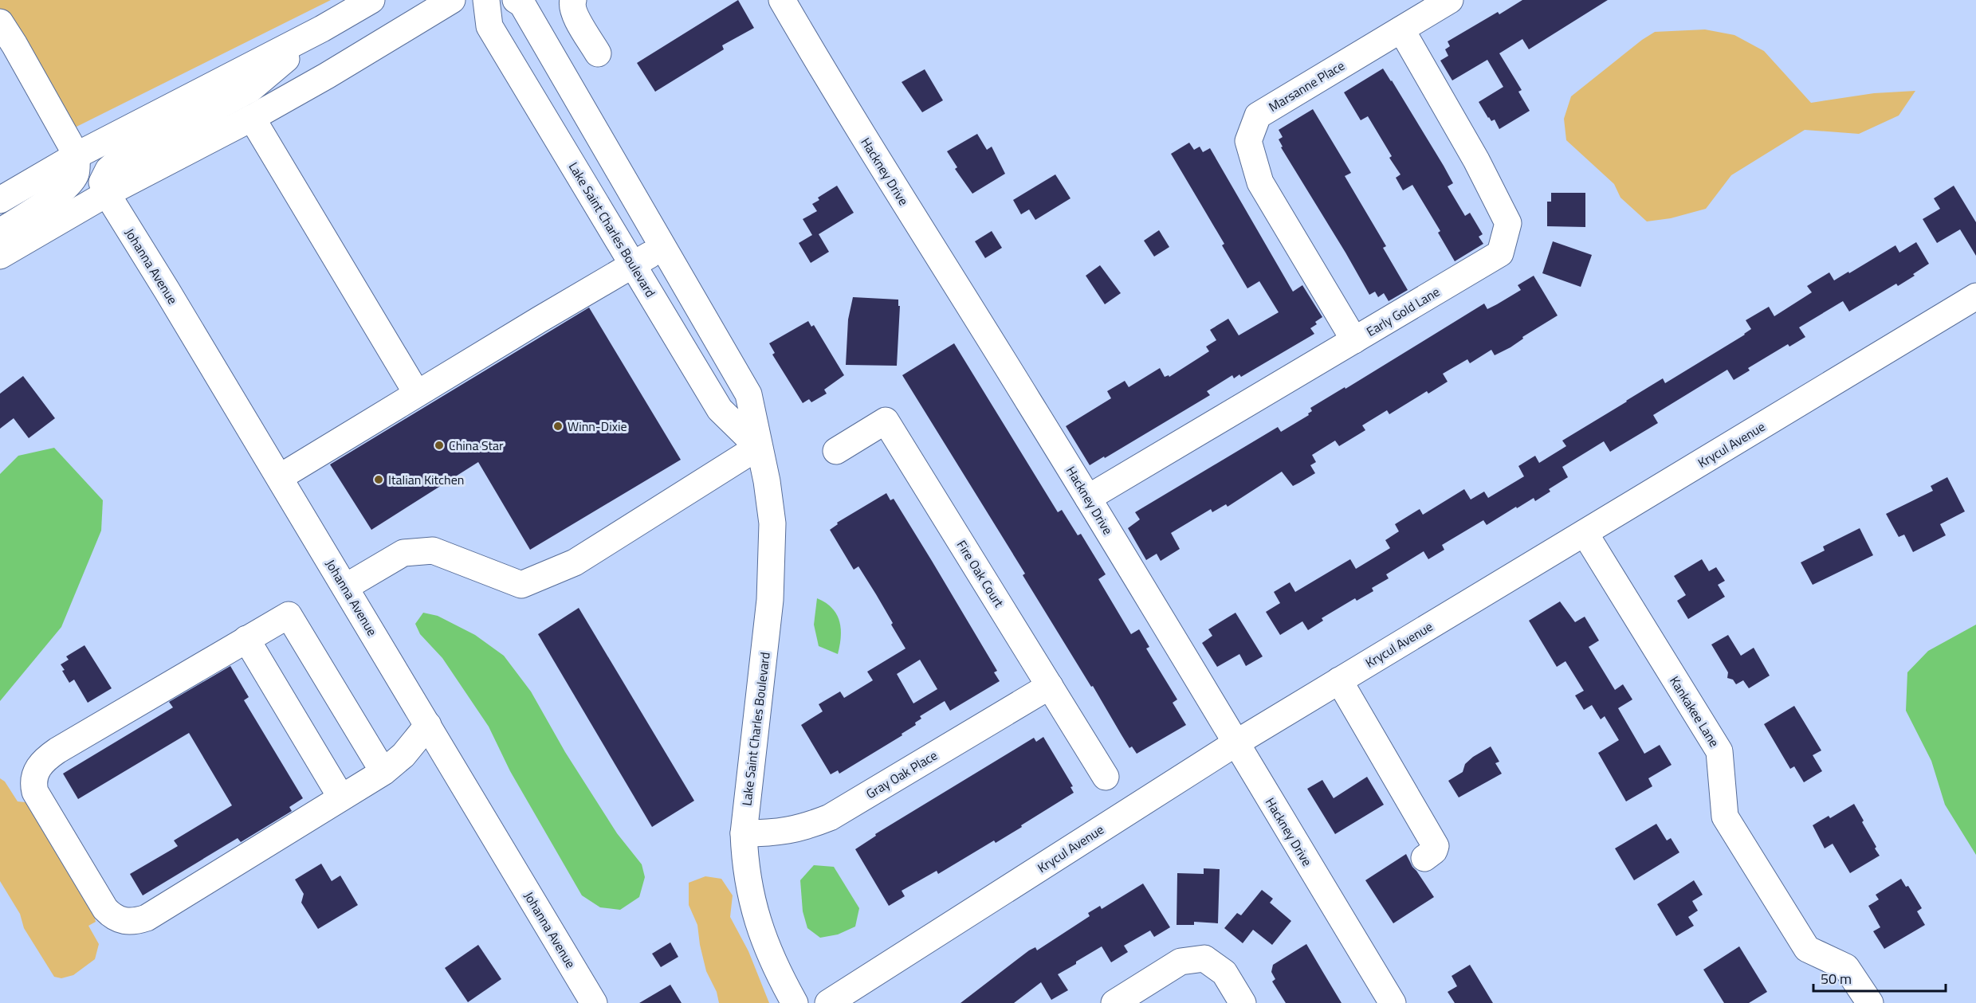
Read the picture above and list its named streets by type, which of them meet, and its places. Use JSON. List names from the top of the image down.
{
  "streets": {
    "street": [
      "Marsanne Place",
      "Hackney Drive",
      "Lake Saint Charles Boulevard",
      "Johanna Avenue",
      "Early Gold Lane",
      "Krycul Avenue",
      "Fire Oak Court",
      "Kankakee Lane",
      "Gray Oak Place"
    ]
  },
  "crossings": [
    ["Marsanne Place", "Early Gold Lane"],
    ["Hackney Drive", "Early Gold Lane"],
    ["Hackney Drive", "Krycul Avenue"],
    ["Lake Saint Charles Boulevard", "Gray Oak Place"],
    ["Krycul Avenue", "Kankakee Lane"],
    ["Fire Oak Court", "Gray Oak Place"]
  ],
  "places": ["Winn-Dixie", "China Star", "Italian Kitchen"],
  "scale_bar": "50 m"
}
